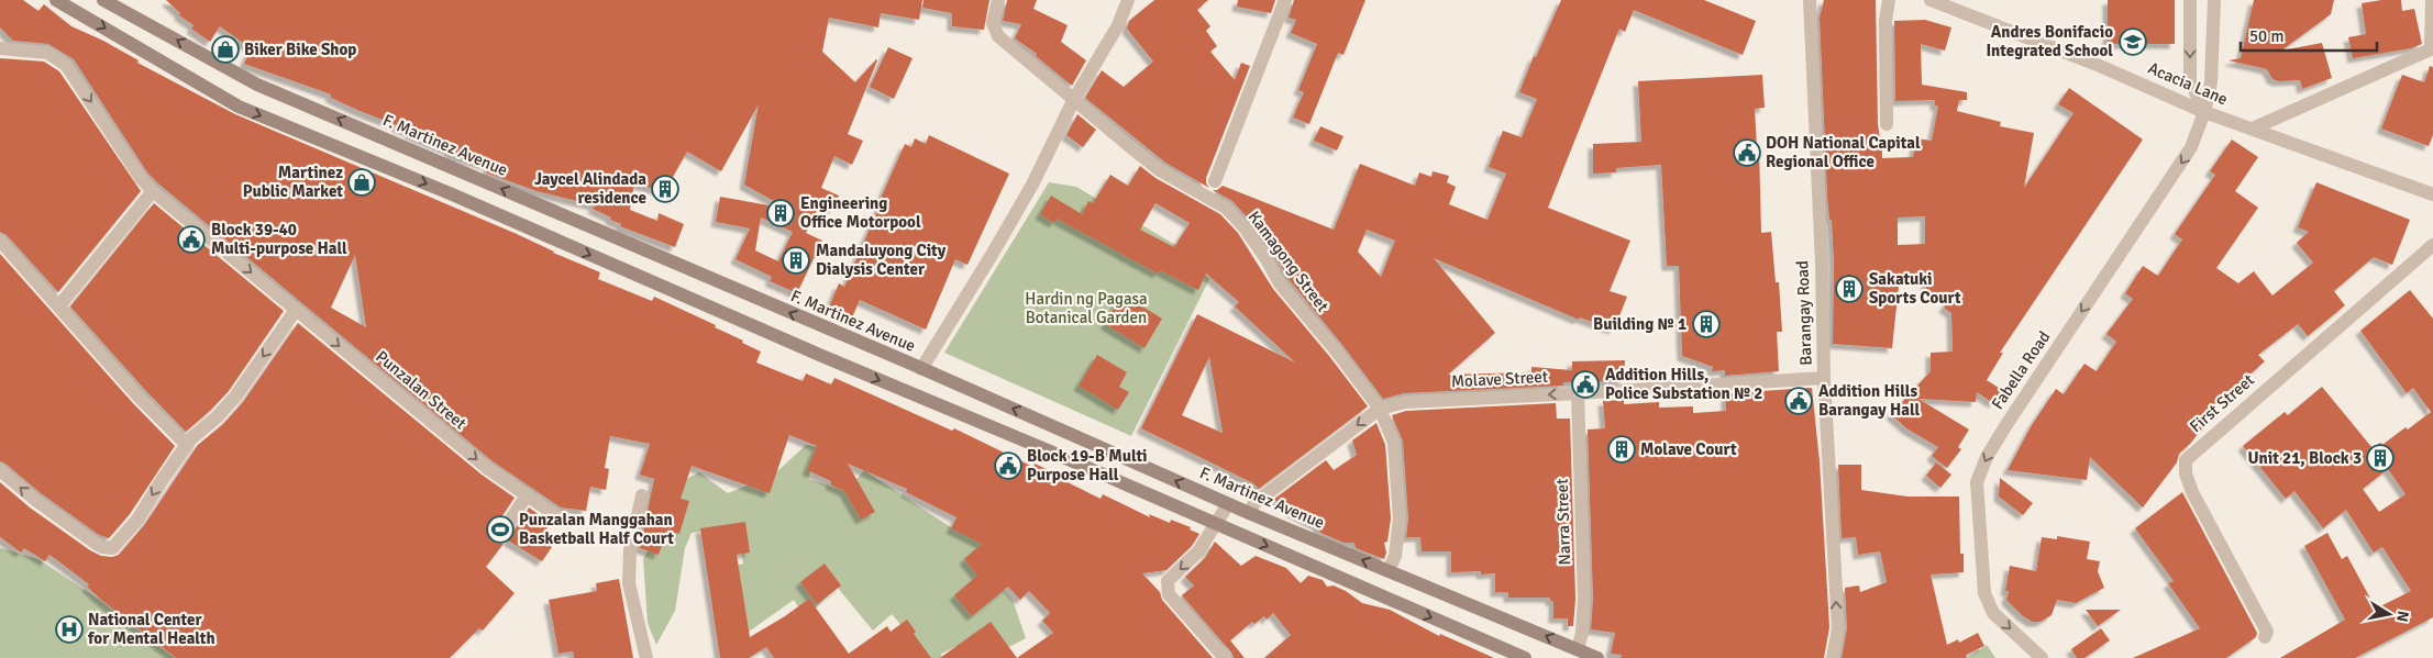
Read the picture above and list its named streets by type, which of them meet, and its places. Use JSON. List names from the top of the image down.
{
  "streets": {
    "main road": ["F. Martinez Avenue"],
    "street": [
      "Acacia Lane",
      "Kamagong Street",
      "Barangay Road",
      "Fabella Road",
      "Molave Street",
      "Punzalan Street",
      "First Street",
      "Narra Street"
    ]
  },
  "crossings": [
    ["Acacia Lane", "Fabella Road"],
    ["F. Martinez Avenue", "Kamagong Street"],
    ["F. Martinez Avenue", "Molave Street"],
    ["F. Martinez Avenue", "Narra Street"],
    ["Kamagong Street", "Molave Street"],
    ["Barangay Road", "Molave Street"],
    ["Molave Street", "Narra Street"]
  ],
  "one_way": [
    "Barangay Road",
    "Fabella Road",
    "Molave Street",
    "Punzalan Street"
  ],
  "parks": ["Hardin ng Pagasa Botanical Garden"],
  "places": {
    "school or university": ["Andres Bonifacio Integrated School"],
    "shop": ["Biker Bike Shop", "Martinez Public Market"],
    "public building": [
      "DOH National Capital Regional Office",
      "Block 39-40 Multi-purpose Hall",
      "Addition Hills, Police Substation № 2",
      "Addition Hills Barangay Hall",
      "Block 19-B Multi Purpose Hall"
    ],
    "building": [
      "Jaycel Alindada residence",
      "Engineering Office Motorpool",
      "Mandaluyong City Dialysis Center",
      "Sakatuki Sports Court",
      "Building № 1",
      "Molave Court",
      "Unit 21, Block 3"
    ],
    "sports": ["Punzalan Manggahan Basketball Half Court"],
    "hospital": ["National Center for Mental Health"]
  },
  "scale_bar": "50 m",
  "north": "right"
}
